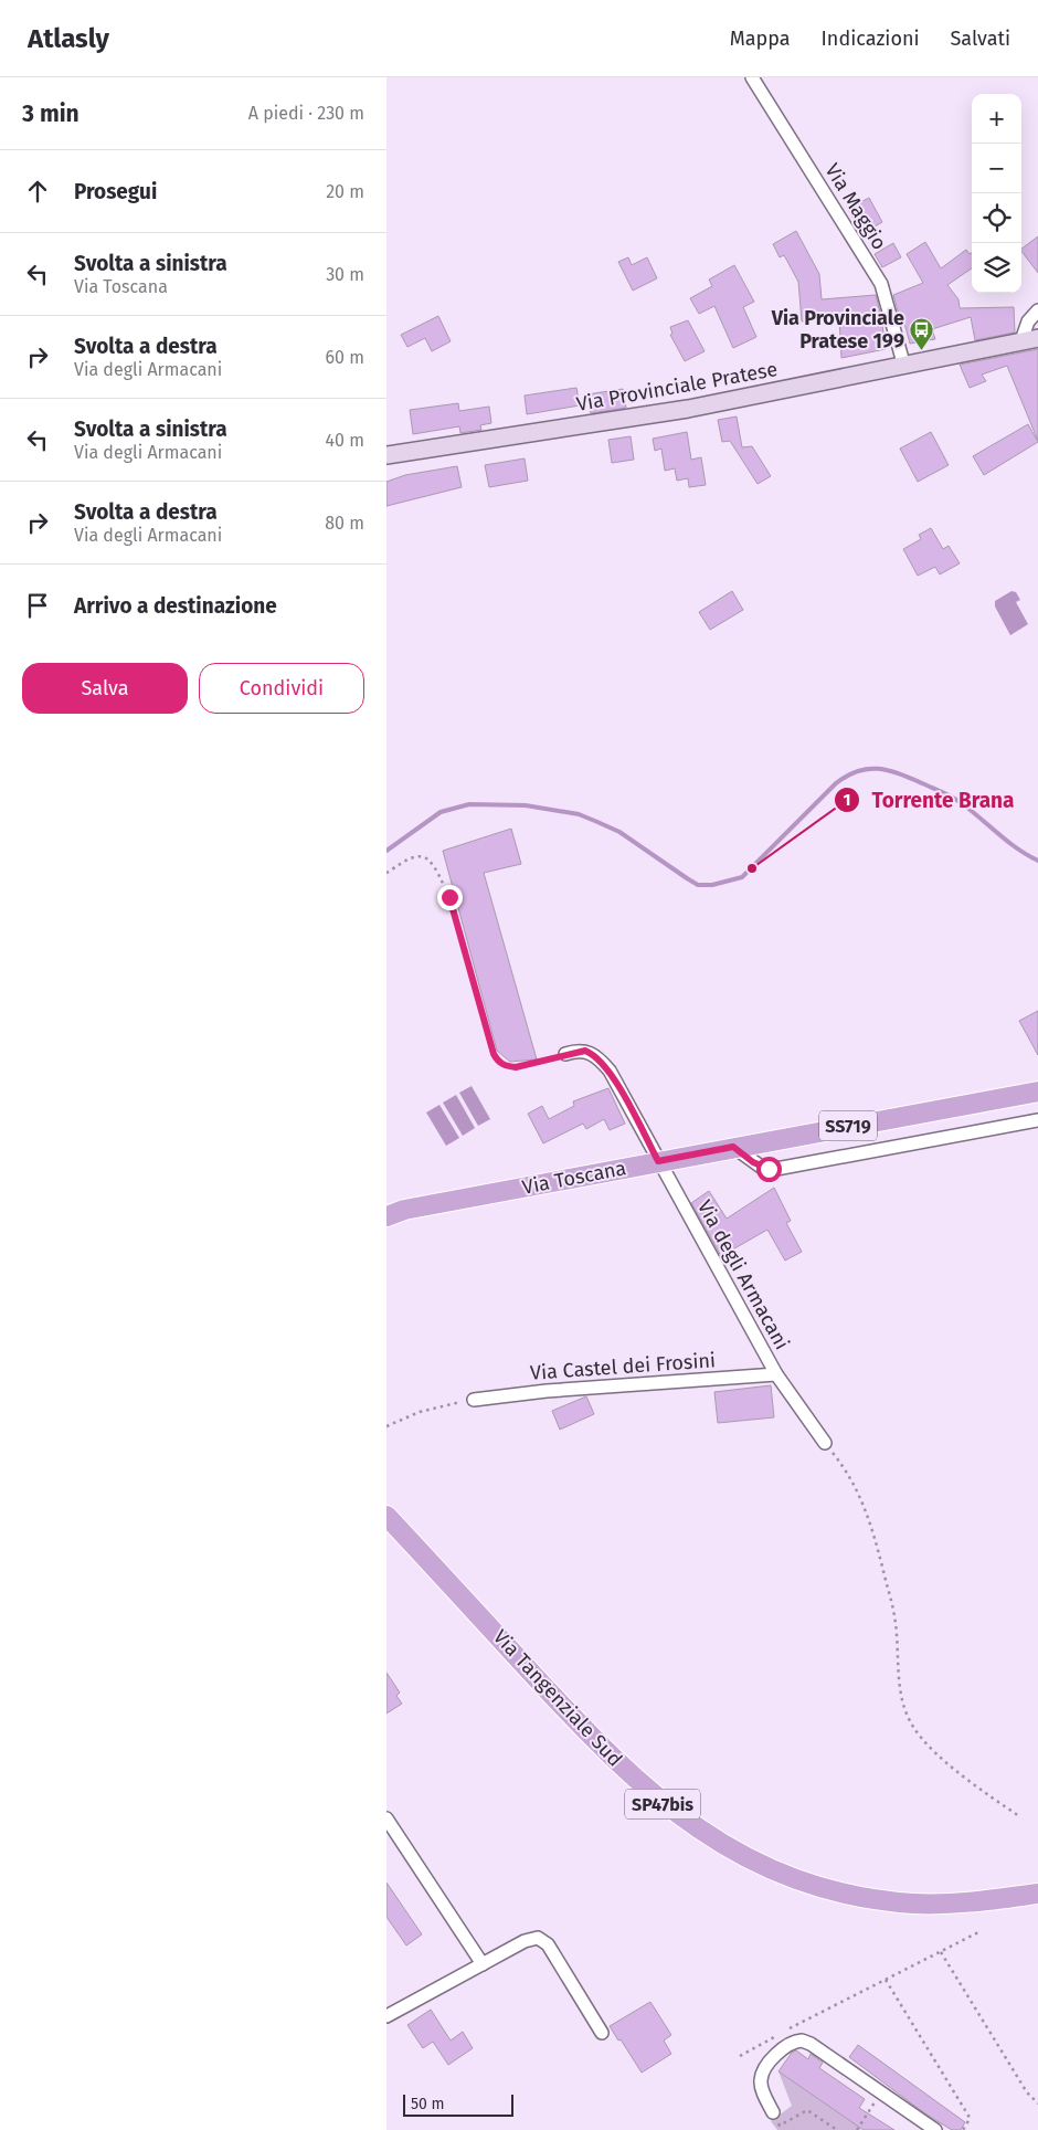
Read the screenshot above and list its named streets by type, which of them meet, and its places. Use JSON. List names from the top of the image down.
{
  "streets": {
    "main road": [
      "SS719",
      "Via Toscana",
      "Via Tangenziale Sud",
      "SP47bis"
    ],
    "street": [
      "Via Maggio",
      "Via Provinciale Pratese",
      "Via degli Armacani",
      "Via Castel dei Frosini"
    ]
  },
  "crossings": [
    ["Via Maggio", "Via Provinciale Pratese"],
    ["Via Toscana", "Via degli Armacani"],
    ["Via degli Armacani", "Via Castel dei Frosini"]
  ],
  "places": {
    "bus stop": ["Via Provinciale Pratese 199"],
    "other": ["Torrente Brana"]
  },
  "scale_bar": "50 m",
  "page": {
    "header": "Atlasly",
    "nav": ["Mappa", "Indicazioni", "Salvati"],
    "heading": ["3 min", "A piedi · 230 m"],
    "map_buttons": ["+", "−"],
    "list": [
      ["Prosegui", "20 m"],
      ["Svolta a sinistra", "Via Toscana", "30 m"],
      ["Svolta a destra", "Via degli Armacani", "60 m"],
      ["Svolta a sinistra", "Via degli Armacani", "40 m"],
      ["Svolta a destra", "Via degli Armacani", "80 m"],
      "Arrivo a destinazione"
    ],
    "buttons": ["Salva", "Condividi"],
    "scale": "50 m"
  }
}
